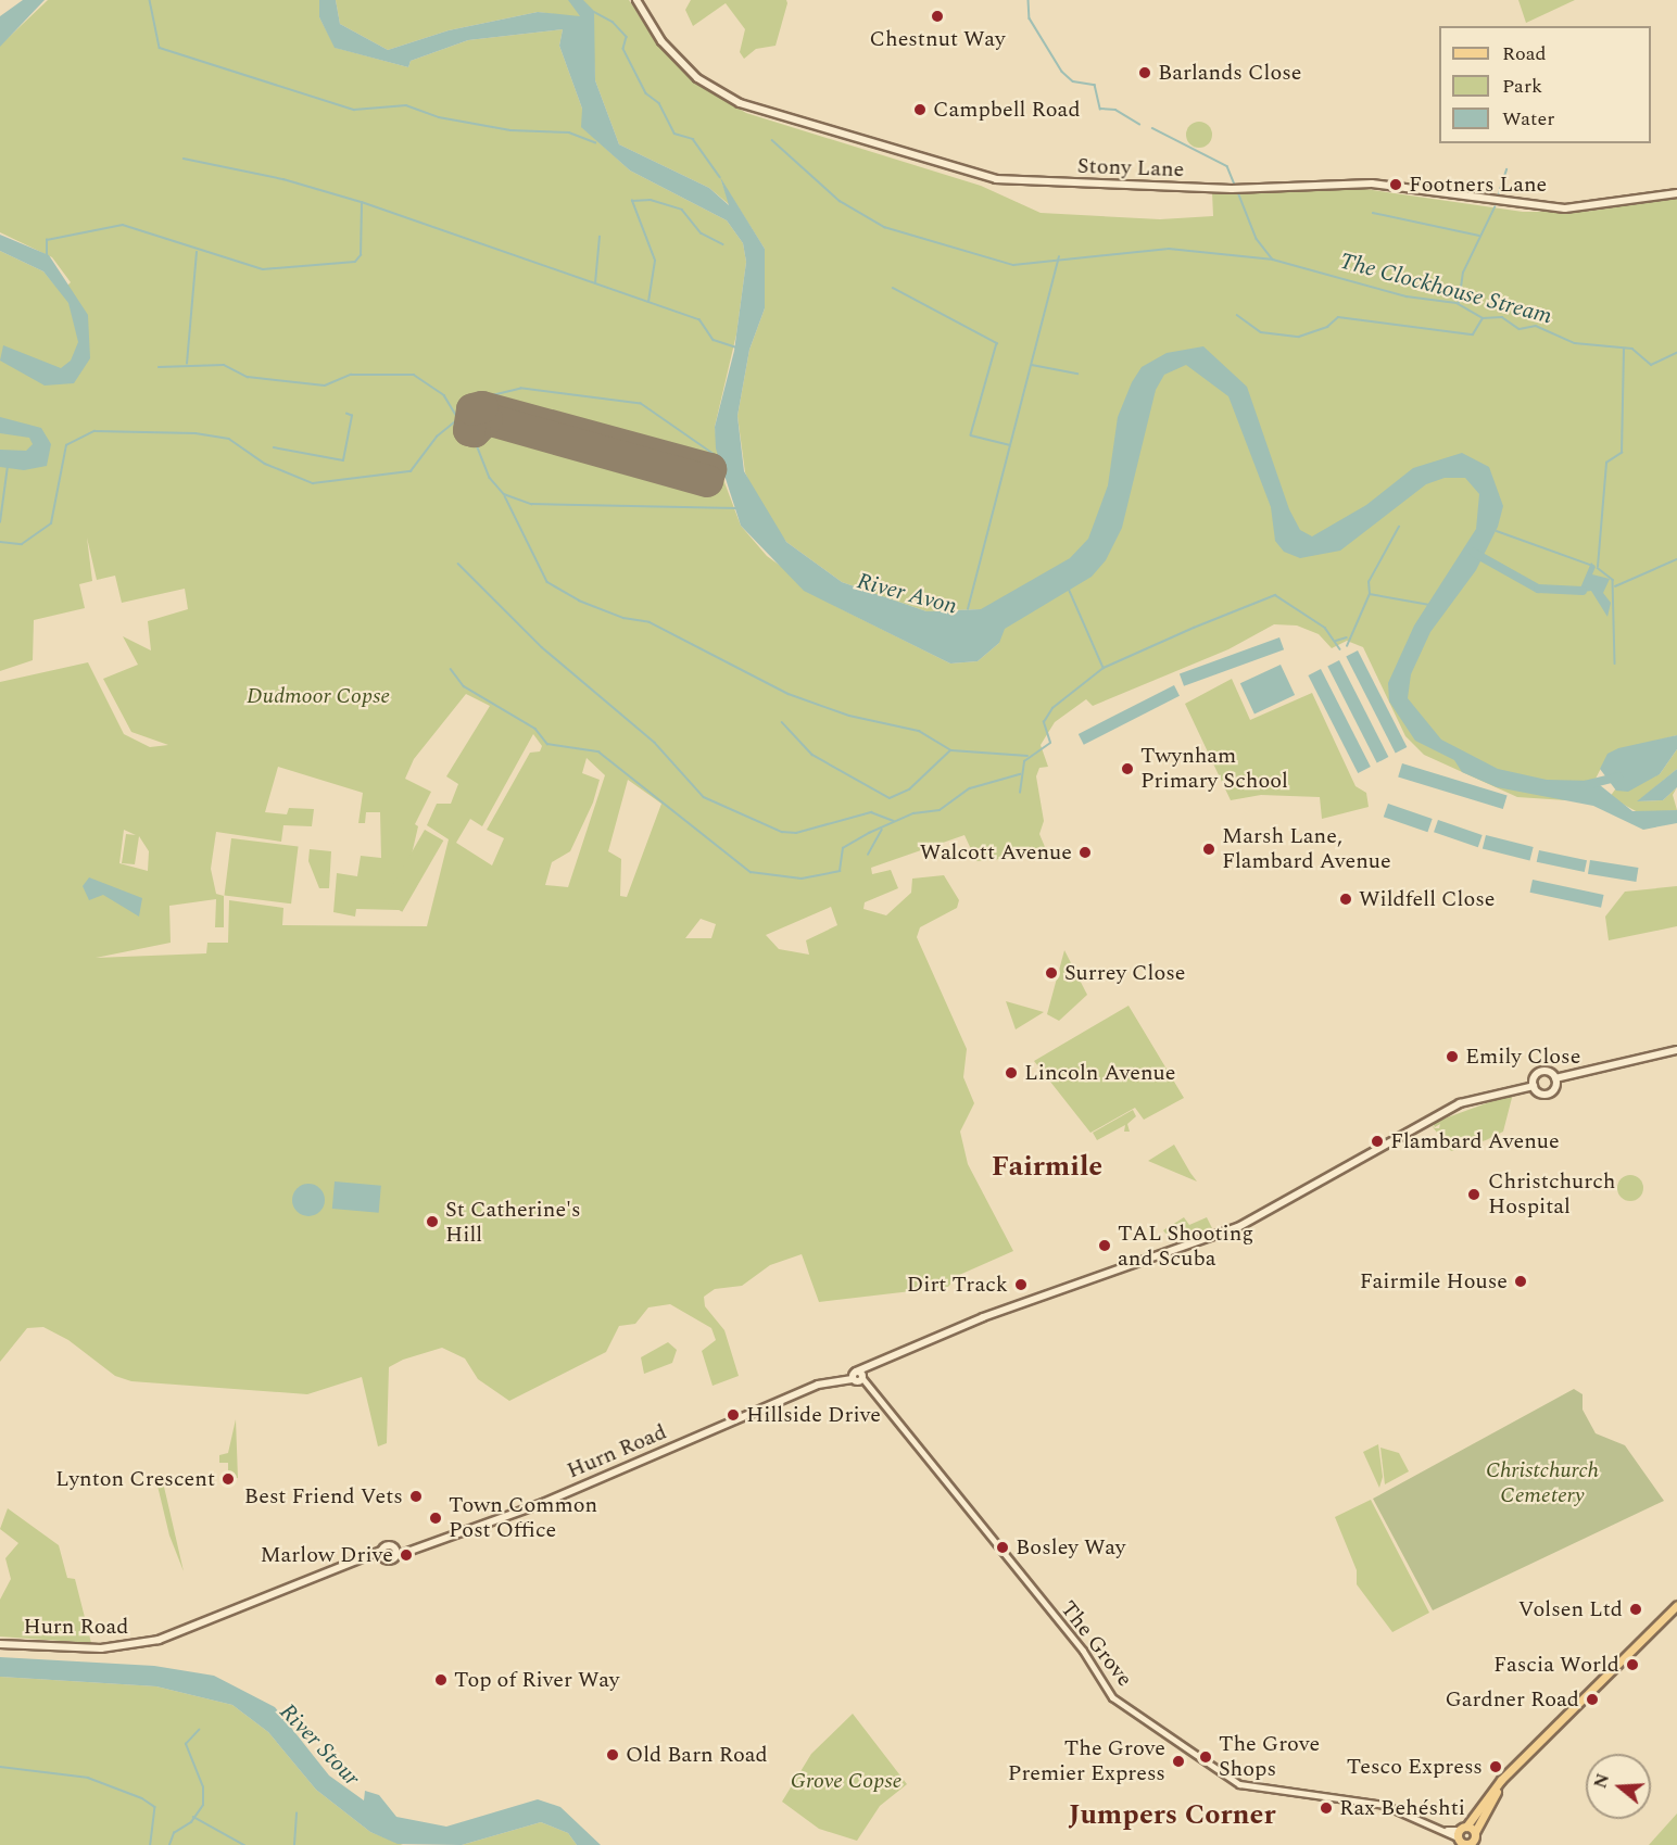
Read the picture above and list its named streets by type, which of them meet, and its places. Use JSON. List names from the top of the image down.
{
  "streets": {
    "main road": ["Stony Lane", "Hurn Road"],
    "street": ["The Grove"]
  },
  "crossings": [
    ["Hurn Road", "The Grove"]
  ],
  "districts": ["Fairmile", "Jumpers Corner"],
  "water": ["The Clockhouse Stream", "River Avon", "River Stour"],
  "parks": ["Dudmoor Copse", "Christchurch Cemetery", "Grove Copse"],
  "places": [
    "Chestnut Way",
    "Barlands Close",
    "Campbell Road",
    "Footners Lane",
    "Twynham Primary School",
    "Marsh Lane, Flambard Avenue",
    "Walcott Avenue",
    "Wildfell Close",
    "Surrey Close",
    "Emily Close",
    "Lincoln Avenue",
    "Flambard Avenue",
    "Christchurch Hospital",
    "St Catherine's Hill",
    "TAL Shooting and Scuba",
    "Fairmile House",
    "Dirt Track",
    "Hillside Drive",
    "Lynton Crescent",
    "Best Friend Vets",
    "Town Common Post Office",
    "Bosley Way",
    "Marlow Drive",
    "Volsen Ltd",
    "Fascia World",
    "Top of River Way",
    "Gardner Road",
    "Old Barn Road",
    "The Grove Shops",
    "The Grove Premier Express",
    "Tesco Express",
    "Rax Behéshti"
  ],
  "legend": ["Road", "Park", "Water"],
  "north": "left"
}
